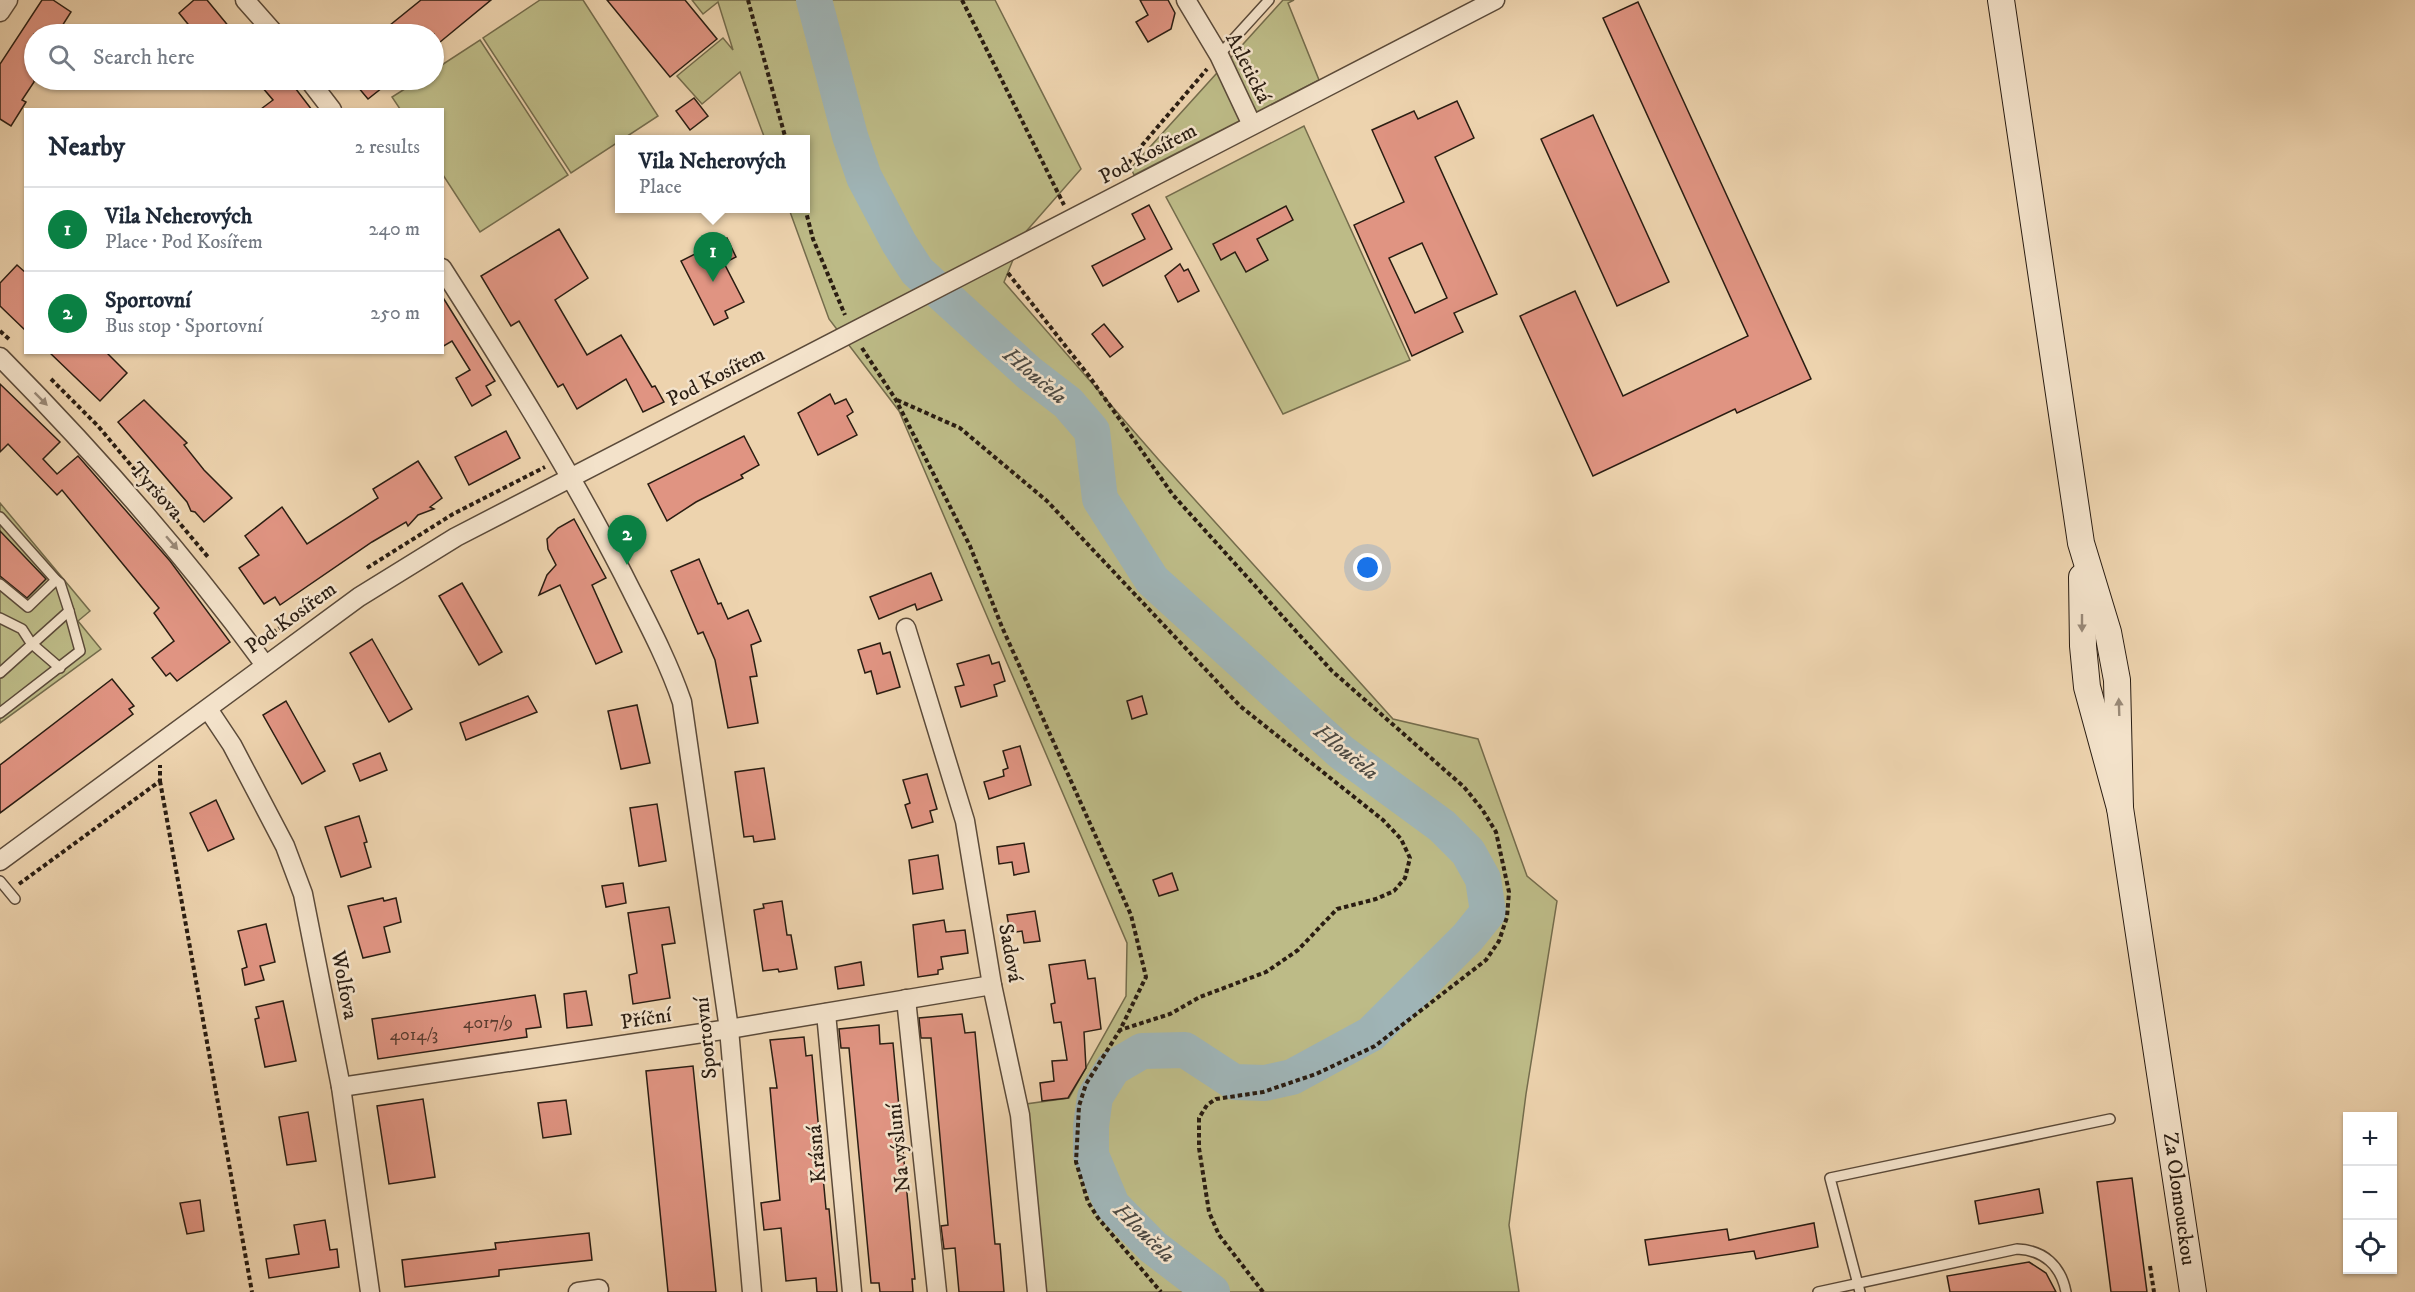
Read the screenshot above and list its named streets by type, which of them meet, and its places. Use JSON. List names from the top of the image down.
{
  "streets": {
    "main road": ["Za Olomouckou"],
    "street": [
      "Atletická",
      "Pod Kosířem",
      "Tyršova",
      "Sadová",
      "Wolfova",
      "Příční",
      "Sportovní",
      "Na výsluní",
      "Krásná"
    ]
  },
  "crossings": [
    ["Atletická", "Pod Kosířem"],
    ["Pod Kosířem", "Tyršova"],
    ["Pod Kosířem", "Wolfova"],
    ["Pod Kosířem", "Sportovní"],
    ["Sadová", "Příční"],
    ["Wolfova", "Příční"],
    ["Příční", "Sportovní"],
    ["Příční", "Na výsluní"],
    ["Příční", "Krásná"]
  ],
  "one_way": ["Tyršova"],
  "water": ["Hloučela"],
  "house_numbers": ["4017/9", "4014/3"],
  "page": {
    "search": "Search here",
    "heading": ["Nearby", "2 results"],
    "popup": ["Vila Neherových", "Place"],
    "list": [
      {
        "mark": "1",
        "name": "Vila Neherových",
        "note": "Place · Pod Kosířem",
        "value": "240 m"
      },
      {
        "mark": "2",
        "name": "Sportovní",
        "note": "Bus stop · Sportovní",
        "value": "250 m"
      }
    ],
    "pins": ["1", "2"],
    "map_buttons": ["+", "−"]
  }
}
